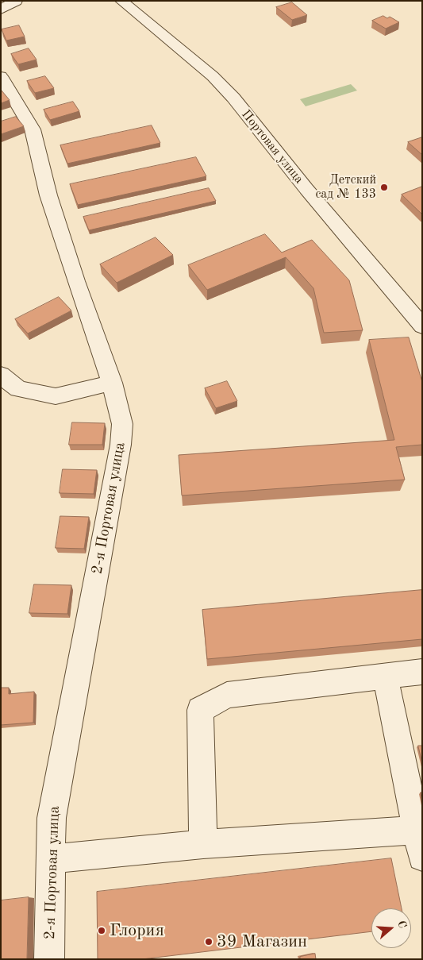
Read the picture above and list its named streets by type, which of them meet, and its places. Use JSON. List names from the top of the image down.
{
  "streets": {
    "street": ["Портовая улица", "2-я Портовая улица"]
  },
  "places": ["Детский сад № 133", "Глория", "39 Магазин"],
  "north": "right"
}
